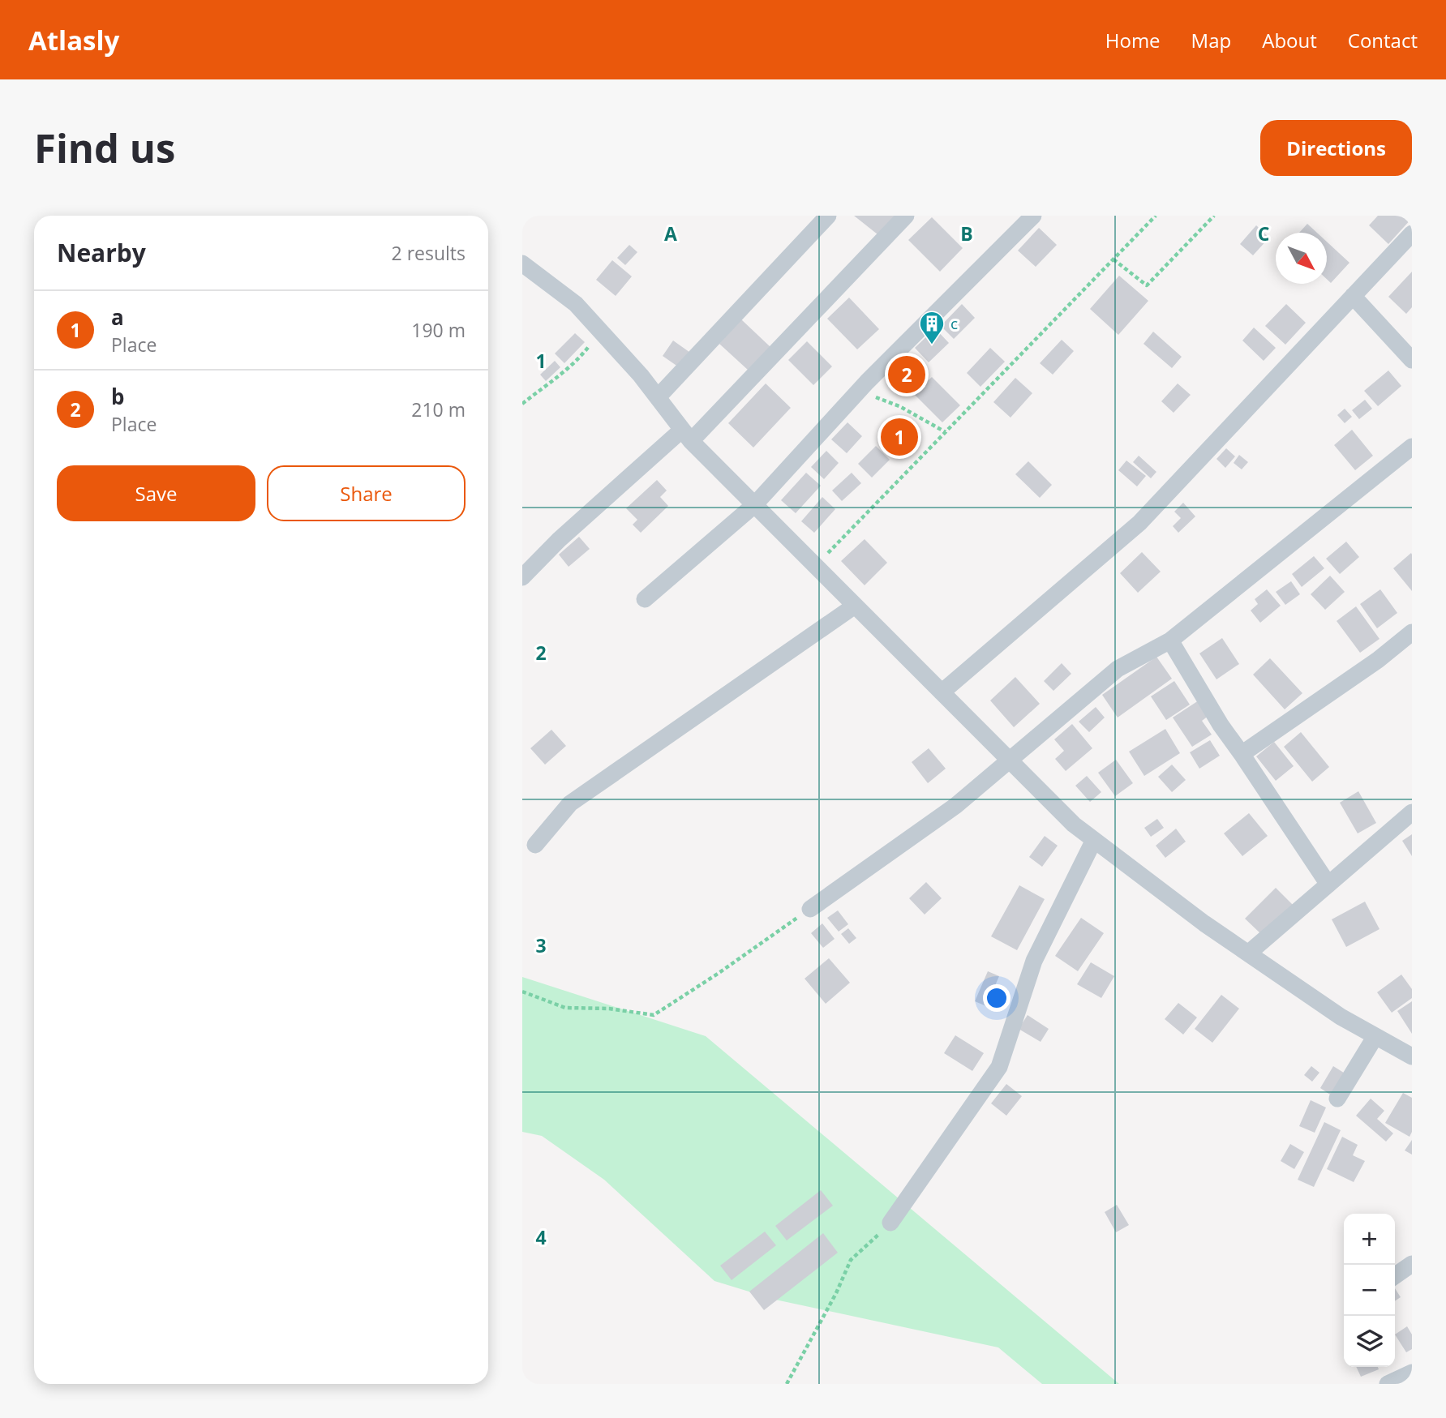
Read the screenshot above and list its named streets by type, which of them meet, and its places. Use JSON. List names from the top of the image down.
{
  "places": {
    "building": ["c"]
  },
  "north": "bottom right",
  "page": {
    "header": "Atlasly",
    "nav": [
      "Home",
      "Map",
      "About",
      "Contact"
    ],
    "buttons": [
      "Directions",
      ["Save", "Share"]
    ],
    "title": "Find us",
    "heading": ["Nearby", "2 results"],
    "list": [
      {
        "mark": "1",
        "name": "a",
        "note": "Place",
        "value": "190 m"
      },
      {
        "mark": "2",
        "name": "b",
        "note": "Place",
        "value": "210 m"
      }
    ],
    "pins": ["2", "1"],
    "map_buttons": ["+", "−"]
  },
  "grid": {
    "columns": ["A", "B", "C"],
    "rows": [
      "1",
      "2",
      "3",
      "4"
    ]
  }
}
